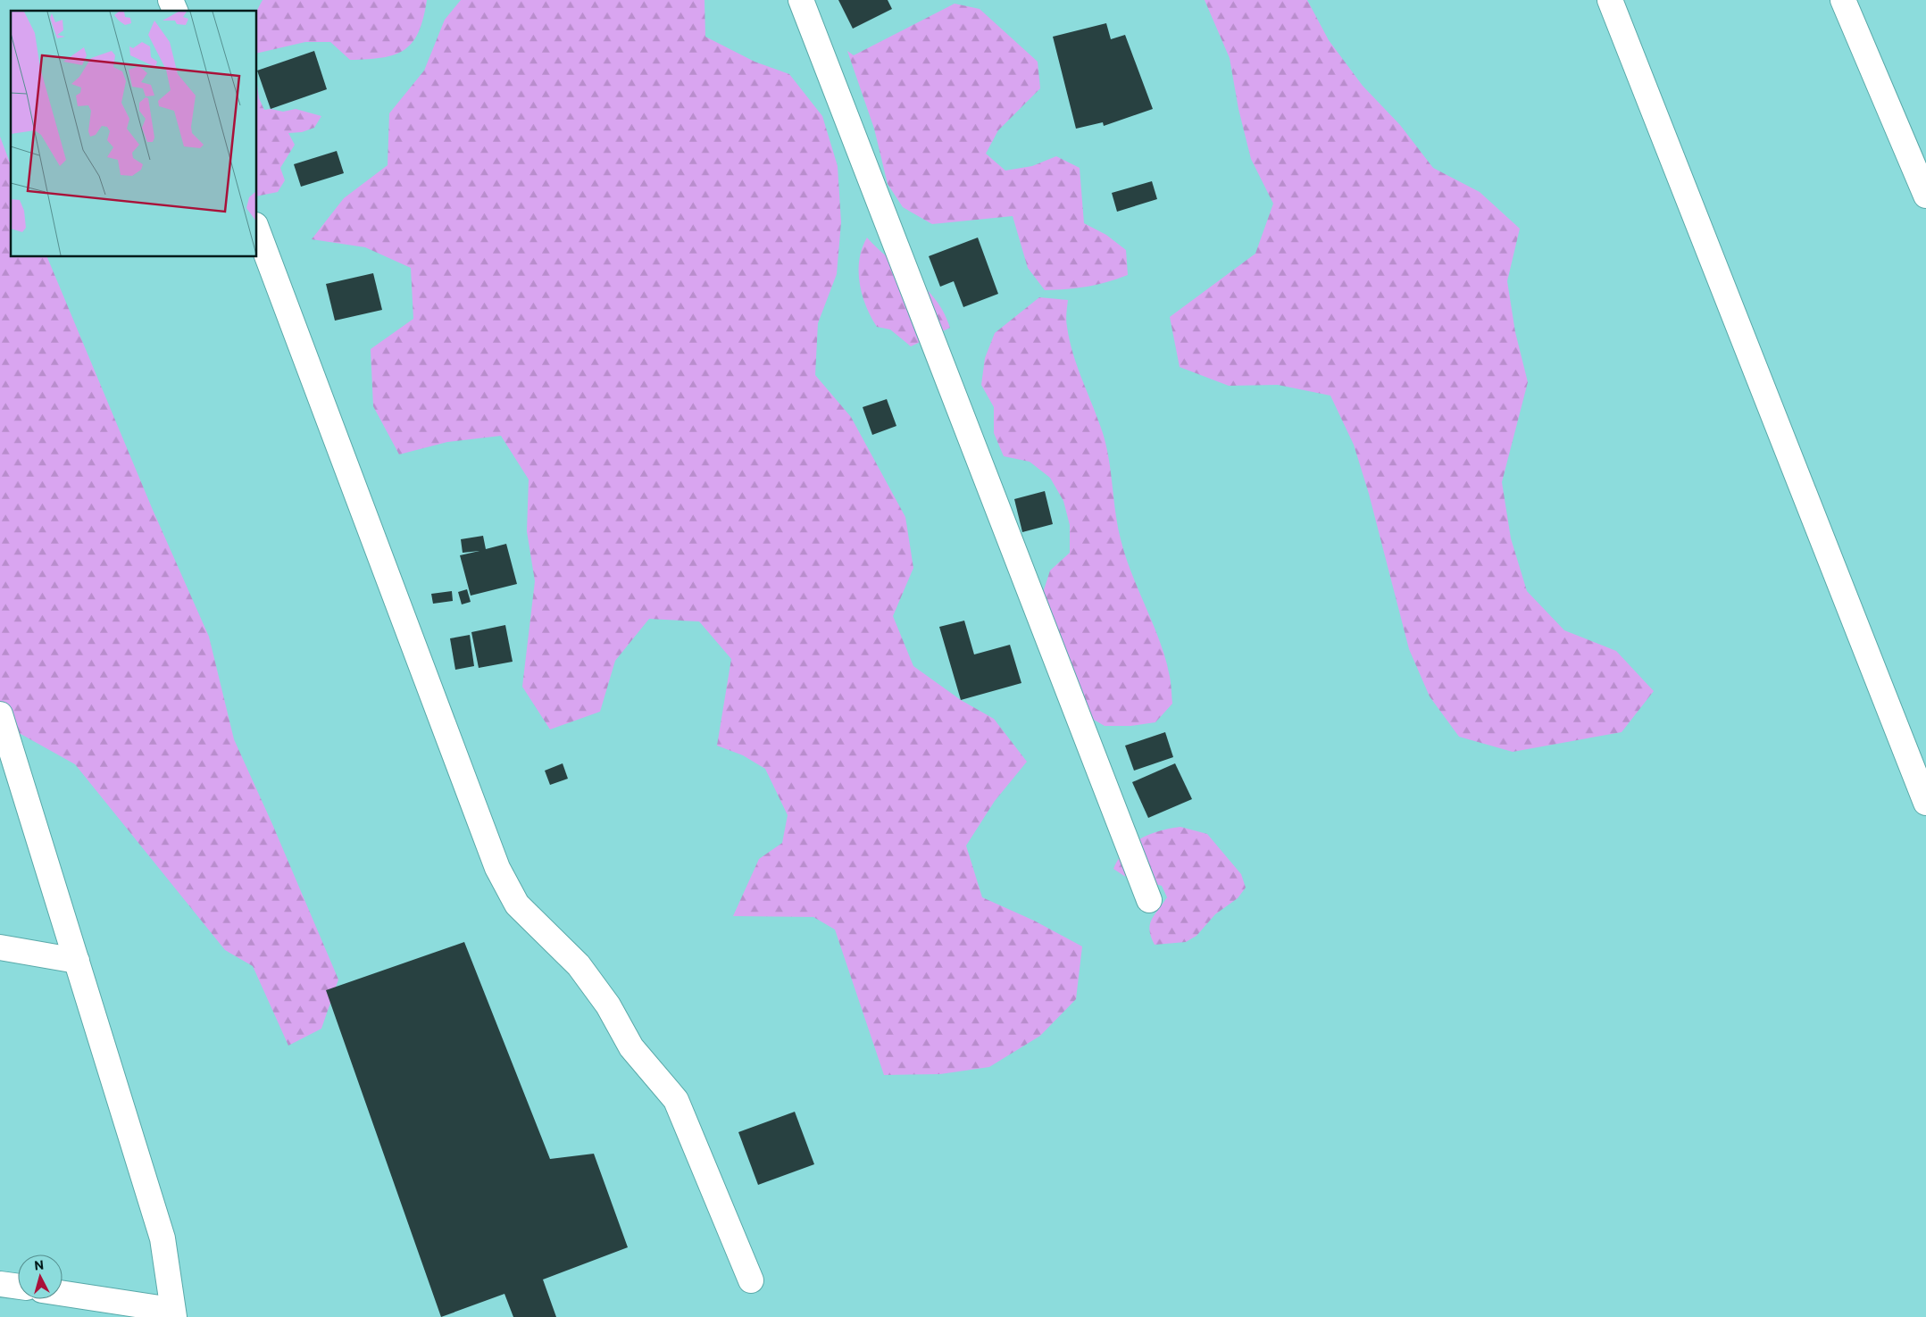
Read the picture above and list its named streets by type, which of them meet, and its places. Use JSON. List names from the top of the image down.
{
  "north": "top"
}
